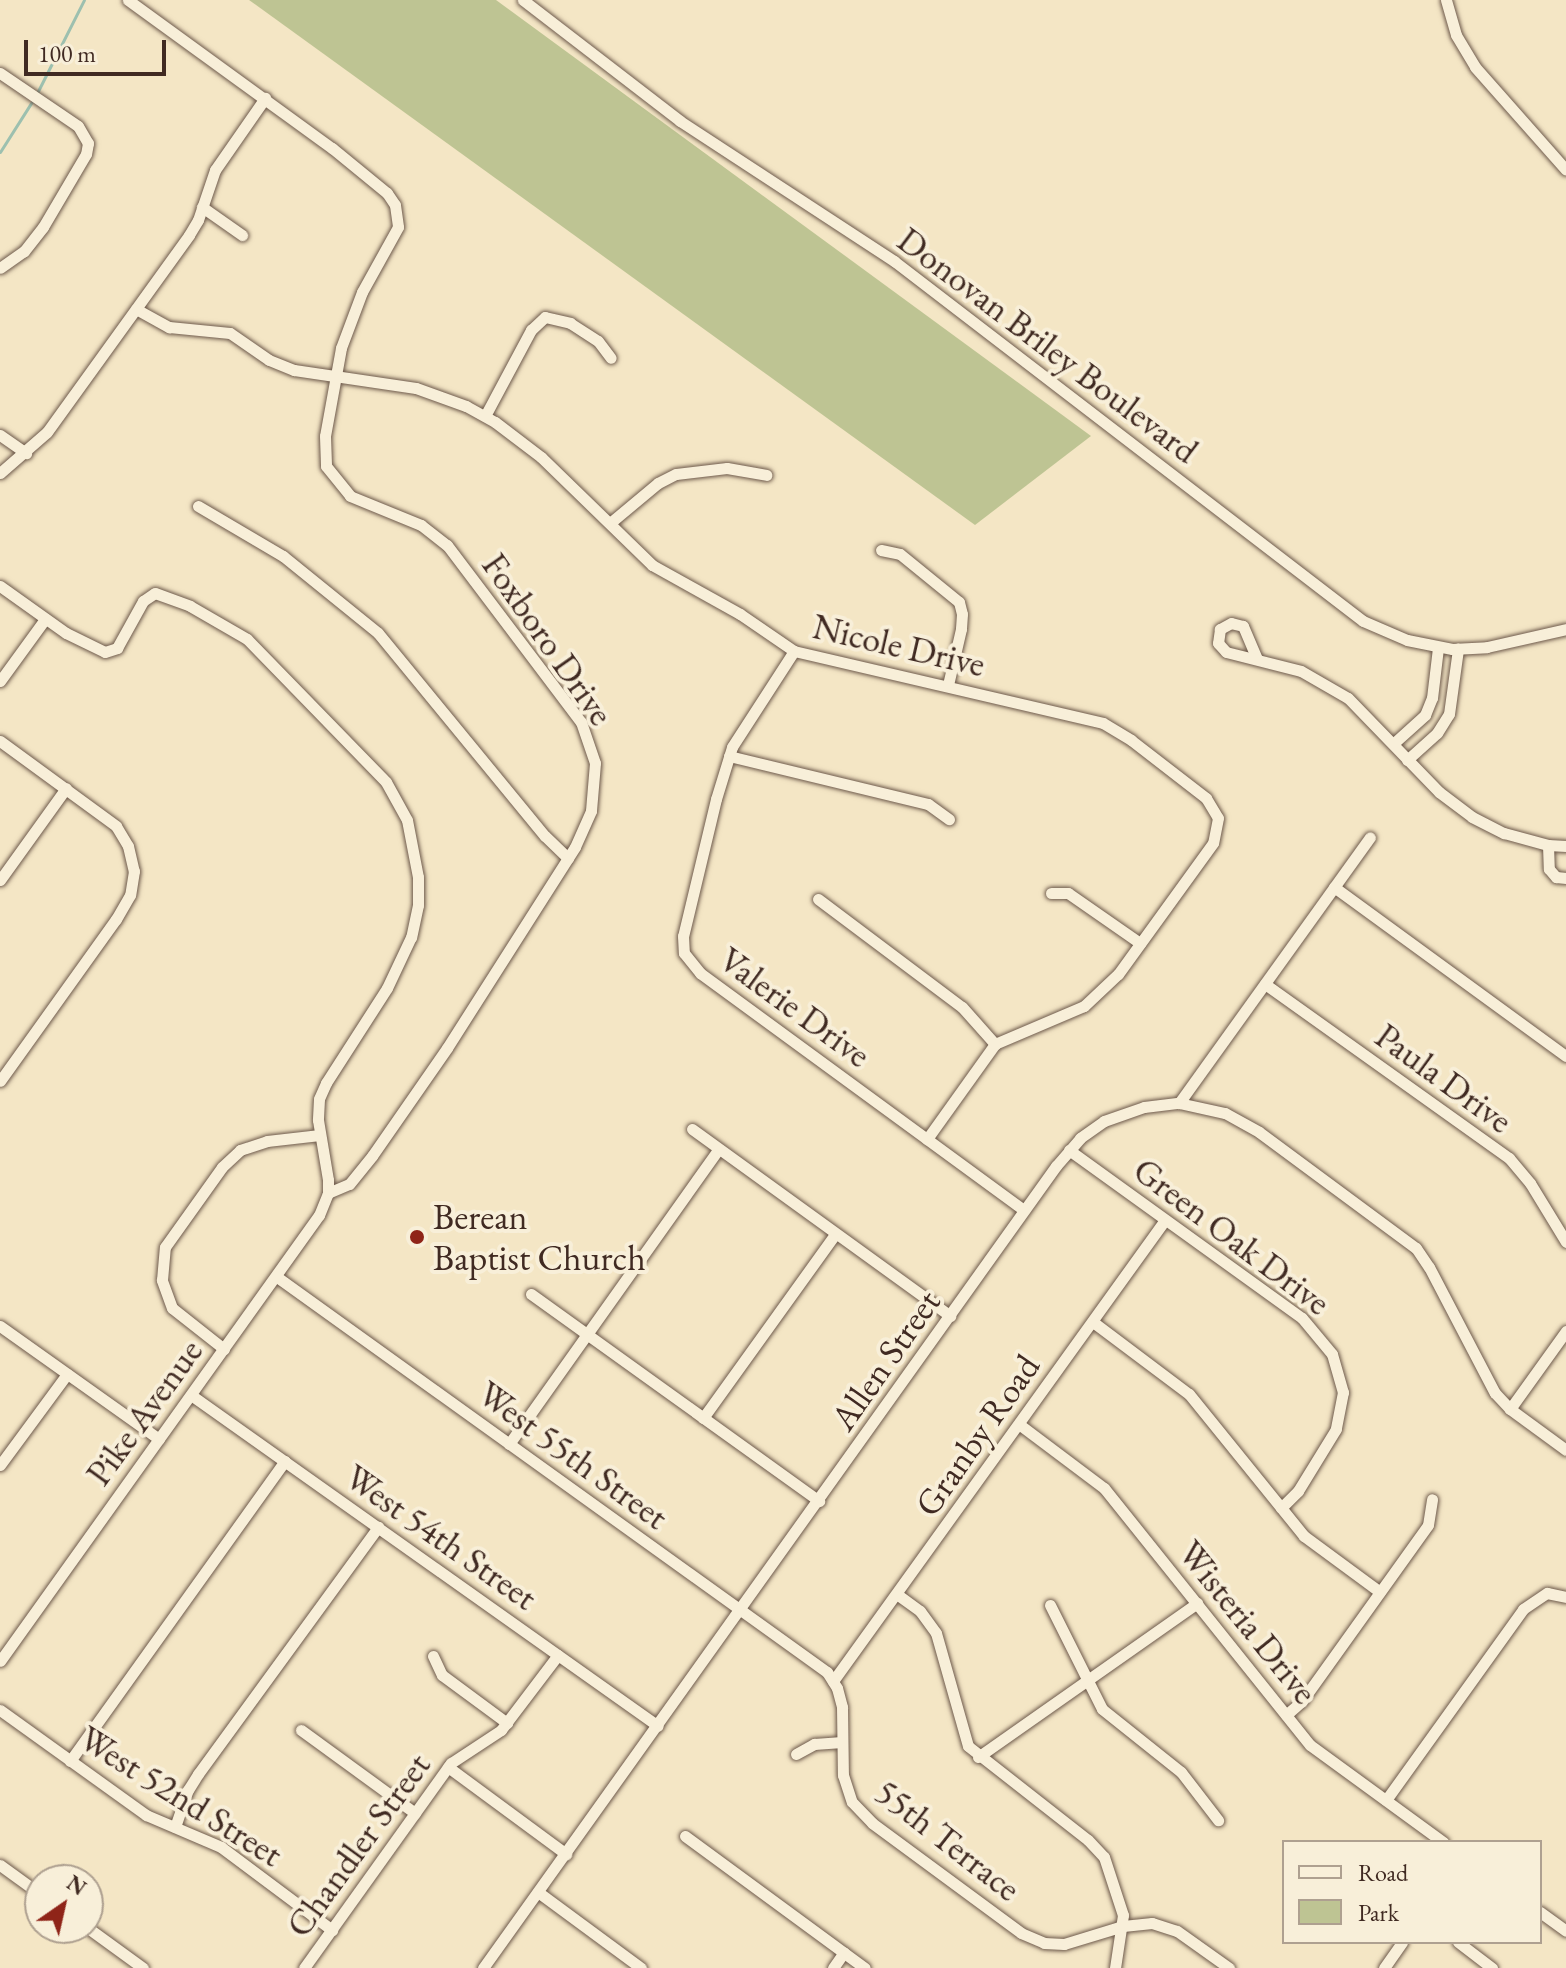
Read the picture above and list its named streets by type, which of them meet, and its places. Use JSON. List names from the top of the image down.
{
  "streets": {
    "street": [
      "Donovan Briley Boulevard",
      "Foxboro Drive",
      "Nicole Drive",
      "Valerie Drive",
      "Paula Drive",
      "Green Oak Drive",
      "Allen Street",
      "Pike Avenue",
      "Granby Road",
      "West 55th Street",
      "West 54th Street",
      "Wisteria Drive",
      "West 52nd Street",
      "55th Terrace",
      "Chandler Street"
    ]
  },
  "crossings": [
    ["Foxboro Drive", "Nicole Drive"],
    ["Foxboro Drive", "Pike Avenue"],
    ["Nicole Drive", "Valerie Drive"],
    ["Valerie Drive", "Allen Street"],
    ["Green Oak Drive", "Allen Street"],
    ["Green Oak Drive", "Granby Road"],
    ["Allen Street", "West 55th Street"],
    ["Allen Street", "West 54th Street"],
    ["Pike Avenue", "West 55th Street"],
    ["Pike Avenue", "West 54th Street"],
    ["Granby Road", "West 55th Street"],
    ["Granby Road", "Wisteria Drive"],
    ["Granby Road", "55th Terrace"],
    ["West 55th Street", "55th Terrace"],
    ["West 54th Street", "Chandler Street"],
    ["West 52nd Street", "Chandler Street"]
  ],
  "places": ["Berean Baptist Church"],
  "legend": ["Road", "Park"],
  "scale_bar": "100 m",
  "north": "top right"
}
